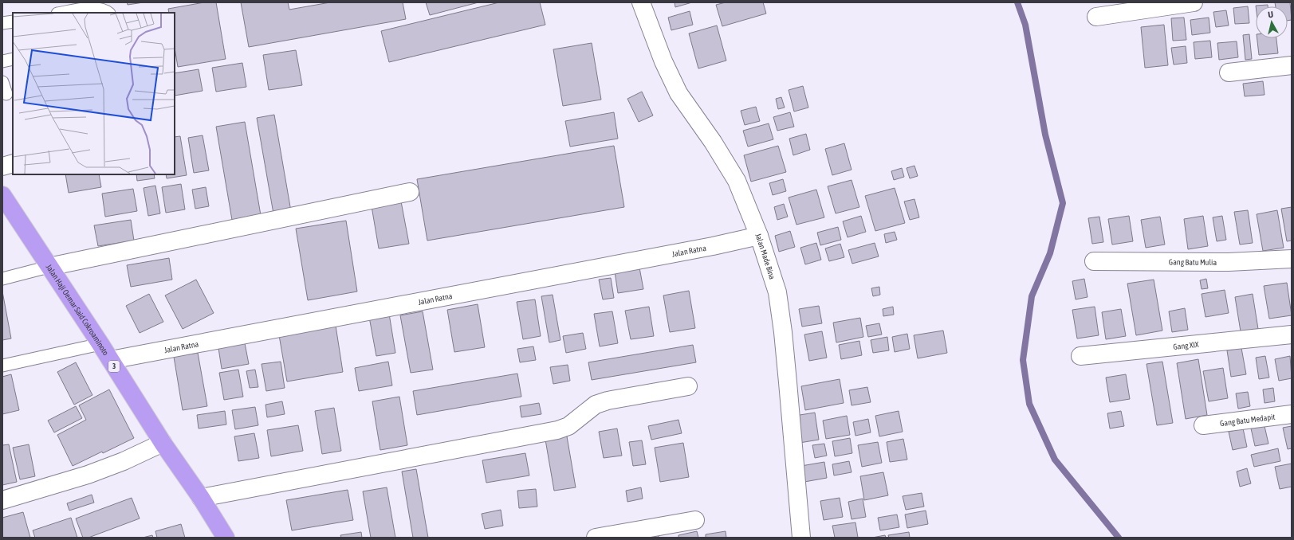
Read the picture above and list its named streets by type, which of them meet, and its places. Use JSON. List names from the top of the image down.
{
  "streets": {
    "highway": ["Jalan Haji Oemar Said Cokroaminoto", "3"],
    "street": [
      "Jalan Ratna",
      "Jalan Made Bina",
      "Gang Batu Mulia",
      "Gang XIX",
      "Gang Batu Medapit"
    ]
  },
  "crossings": [
    ["Jalan Ratna", "Jalan Made Bina"],
    ["Jalan Ratna", "Jalan Haji Oemar Said Cokroaminoto"]
  ],
  "north": "top"
}
